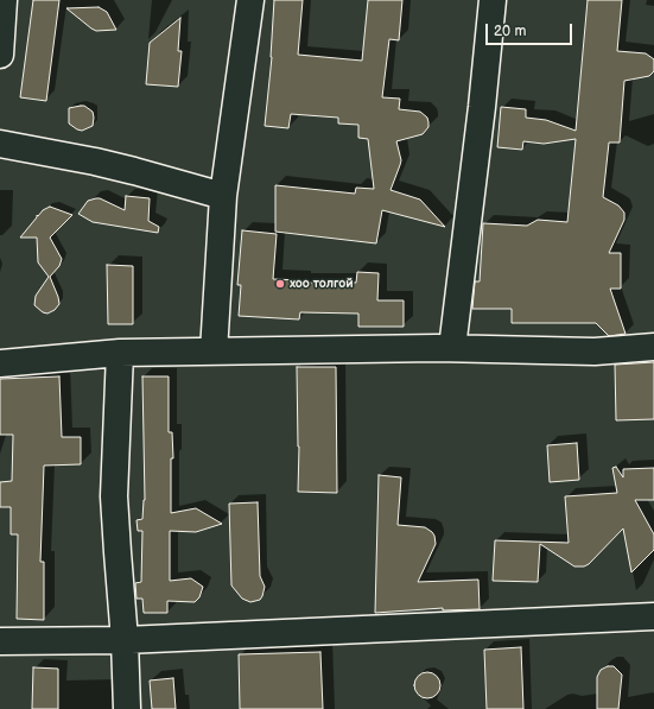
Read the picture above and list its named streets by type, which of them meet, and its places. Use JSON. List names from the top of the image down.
{
  "places": ["хоо толгой"],
  "scale_bar": "20 m"
}
